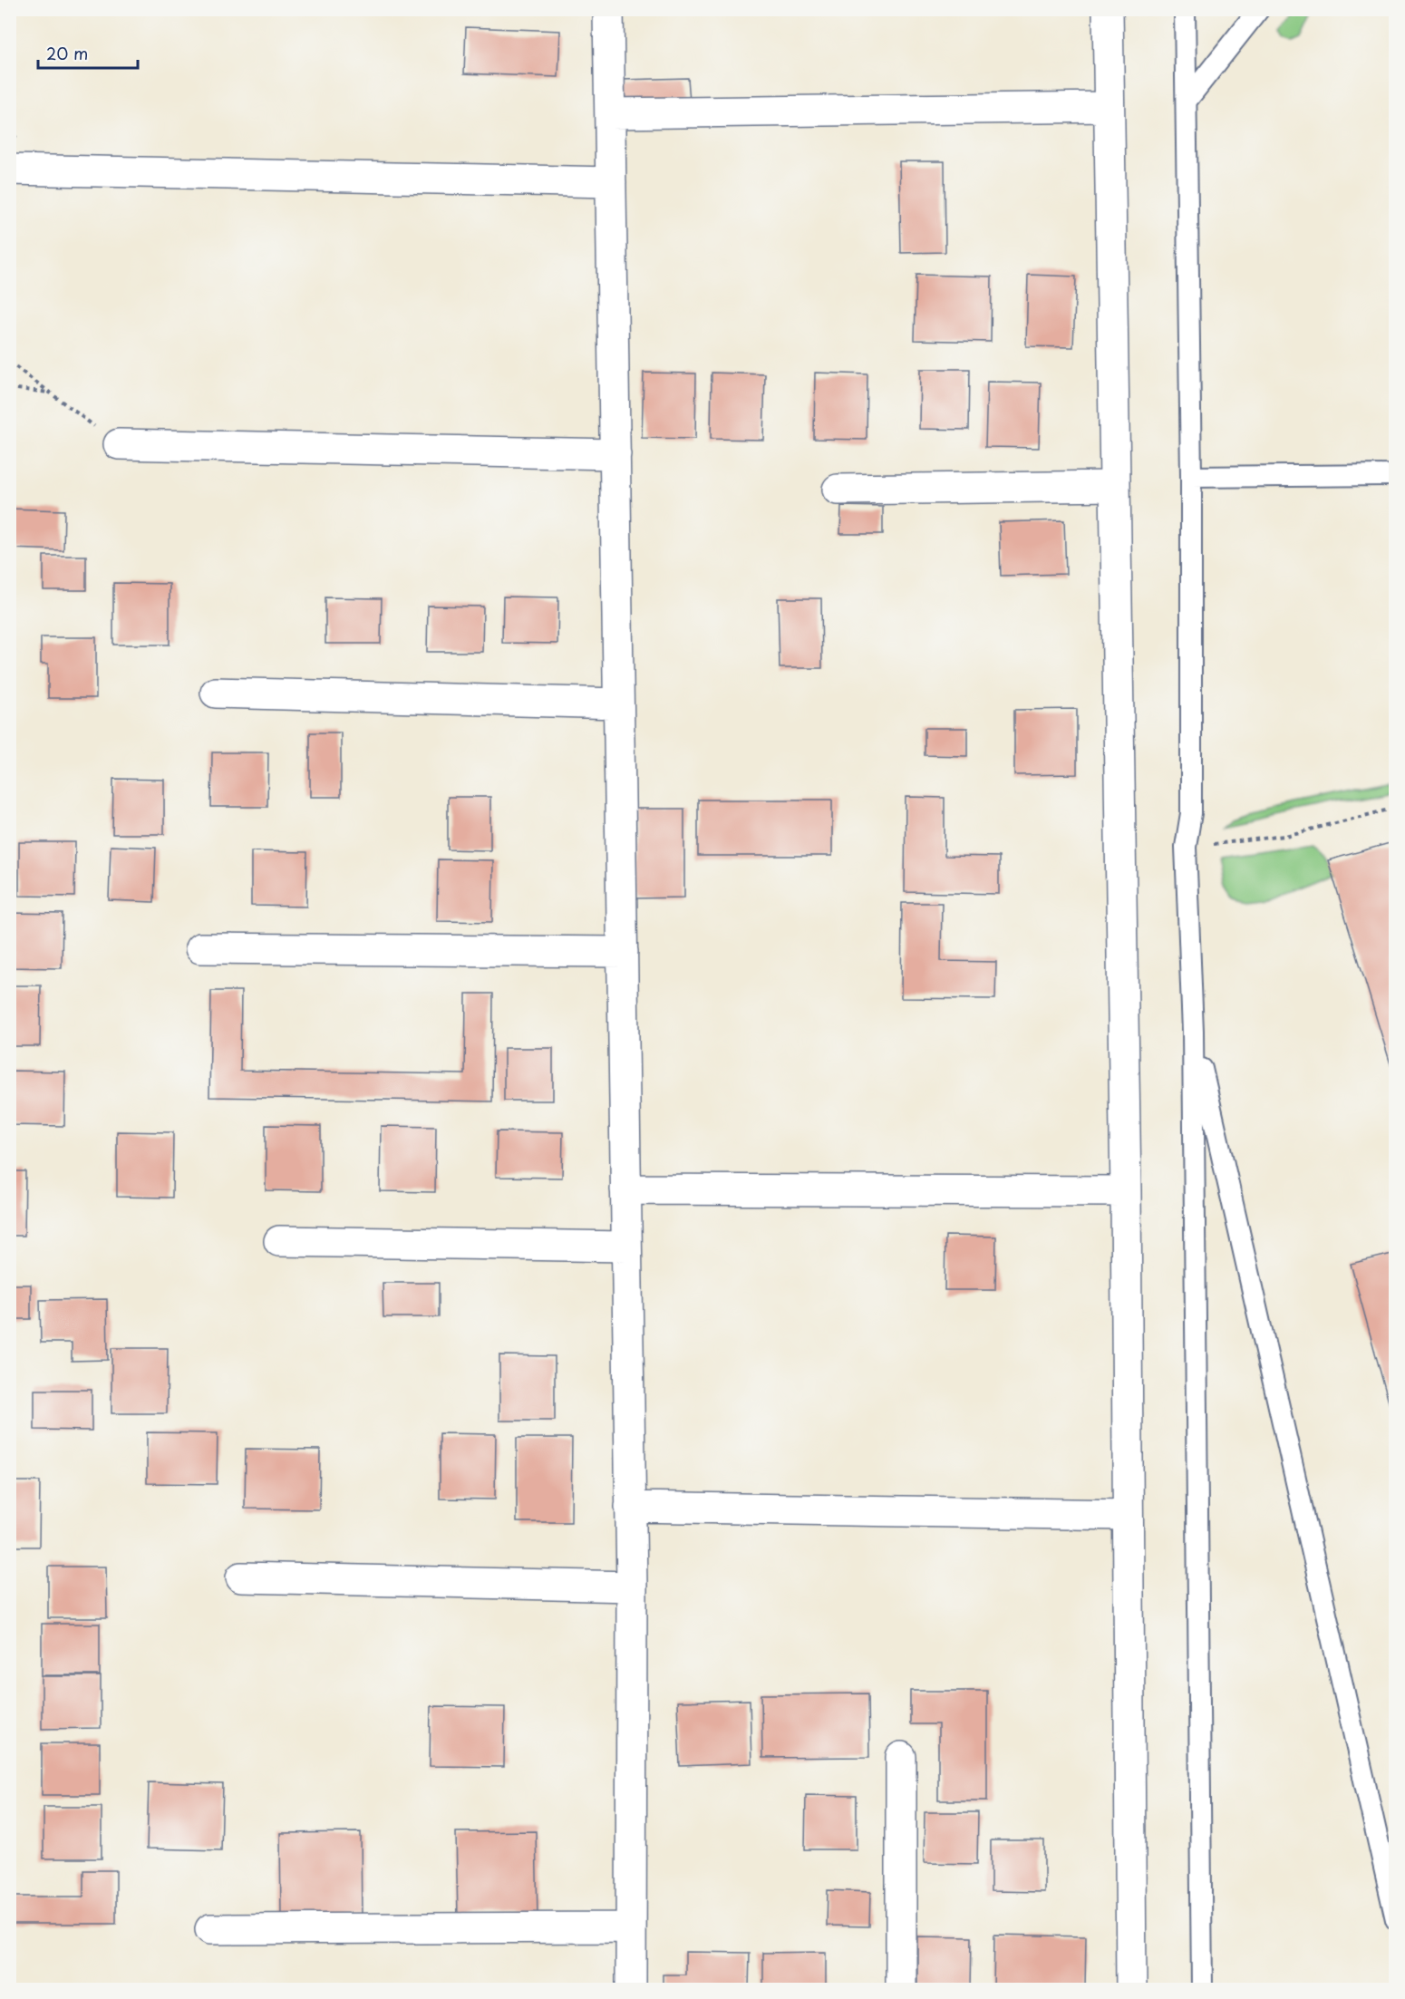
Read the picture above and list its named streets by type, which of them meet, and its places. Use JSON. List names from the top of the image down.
{
  "scale_bar": "20 m"
}
